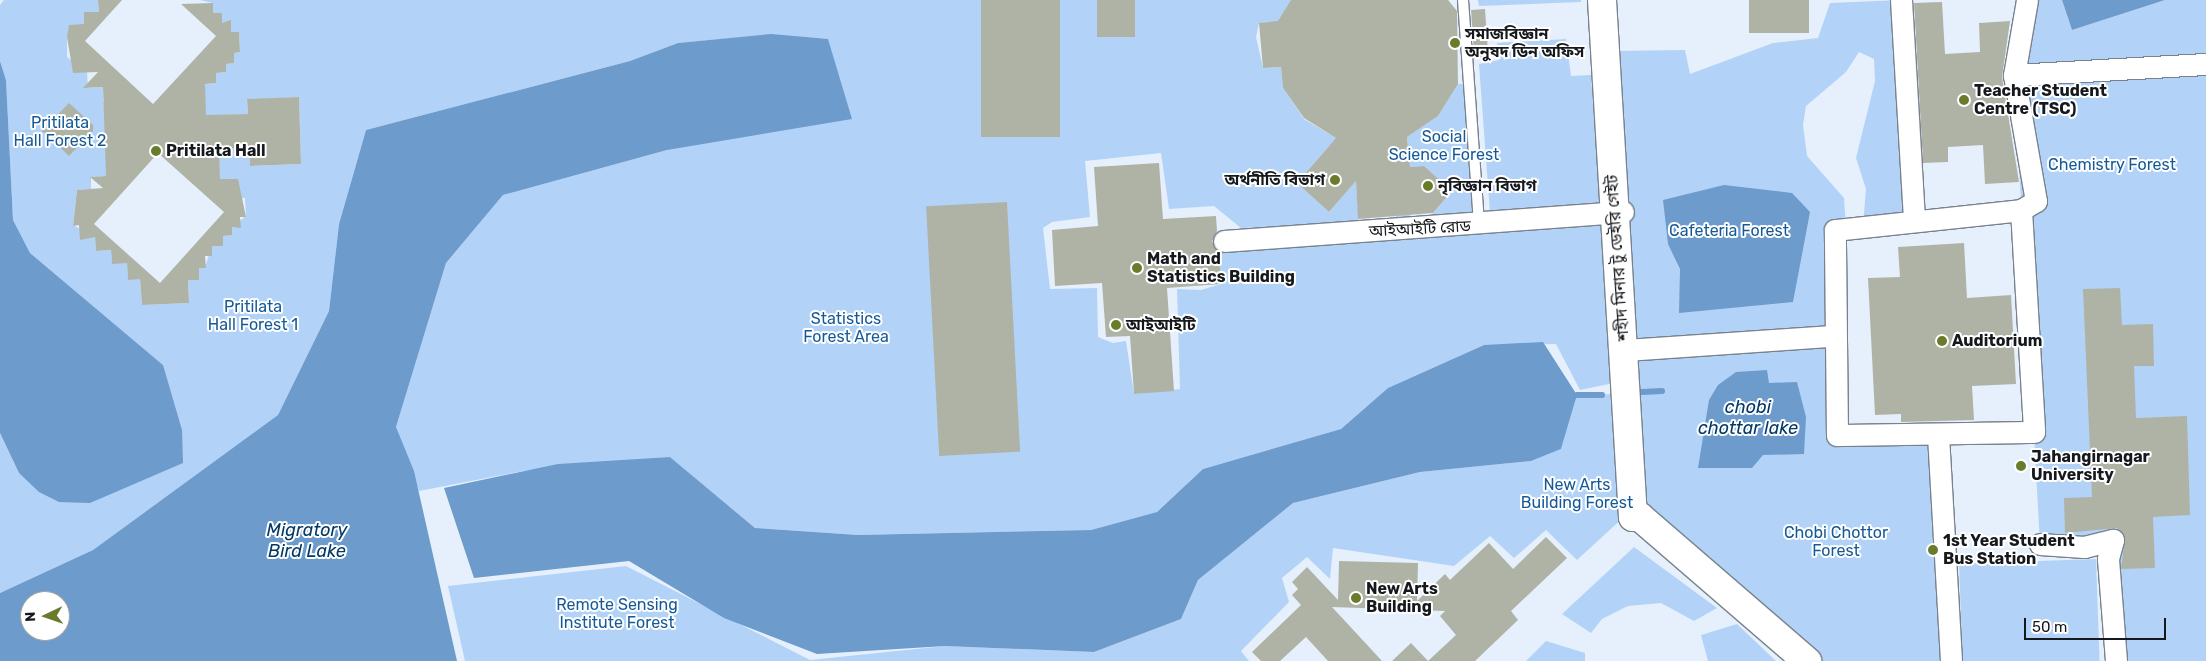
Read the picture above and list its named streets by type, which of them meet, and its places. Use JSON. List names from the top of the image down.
{
  "streets": {
    "street": ["আইআইটি রোড", "শহীদ মিনার টু ডেইরি গেইট"]
  },
  "crossings": [
    ["আইআইটি রোড", "শহীদ মিনার টু ডেইরি গেইট"]
  ],
  "water": ["chobi chottar lake", "Migratory Bird Lake"],
  "parks": [
    "Pritilata Hall Forest 2",
    "Social Science Forest",
    "Chemistry Forest",
    "Cafeteria Forest",
    "Pritilata Hall Forest 1",
    "Statistics Forest Area",
    "New Arts Building Forest",
    "Chobi Chottor Forest",
    "Remote Sensing Institute Forest"
  ],
  "places": [
    "সমাজবিজ্ঞান অনুষদ ডিন অফিস",
    "Teacher Student Centre (TSC)",
    "Pritilata Hall",
    "অর্থনীতি বিভাগ",
    "নৃবিজ্ঞান বিভাগ",
    "Math and Statistics Building",
    "আইআইটি",
    "Auditorium",
    "Jahangirnagar University",
    "1st Year Student Bus Station",
    "New Arts Building"
  ],
  "scale_bar": "50 m",
  "north": "left"
}
